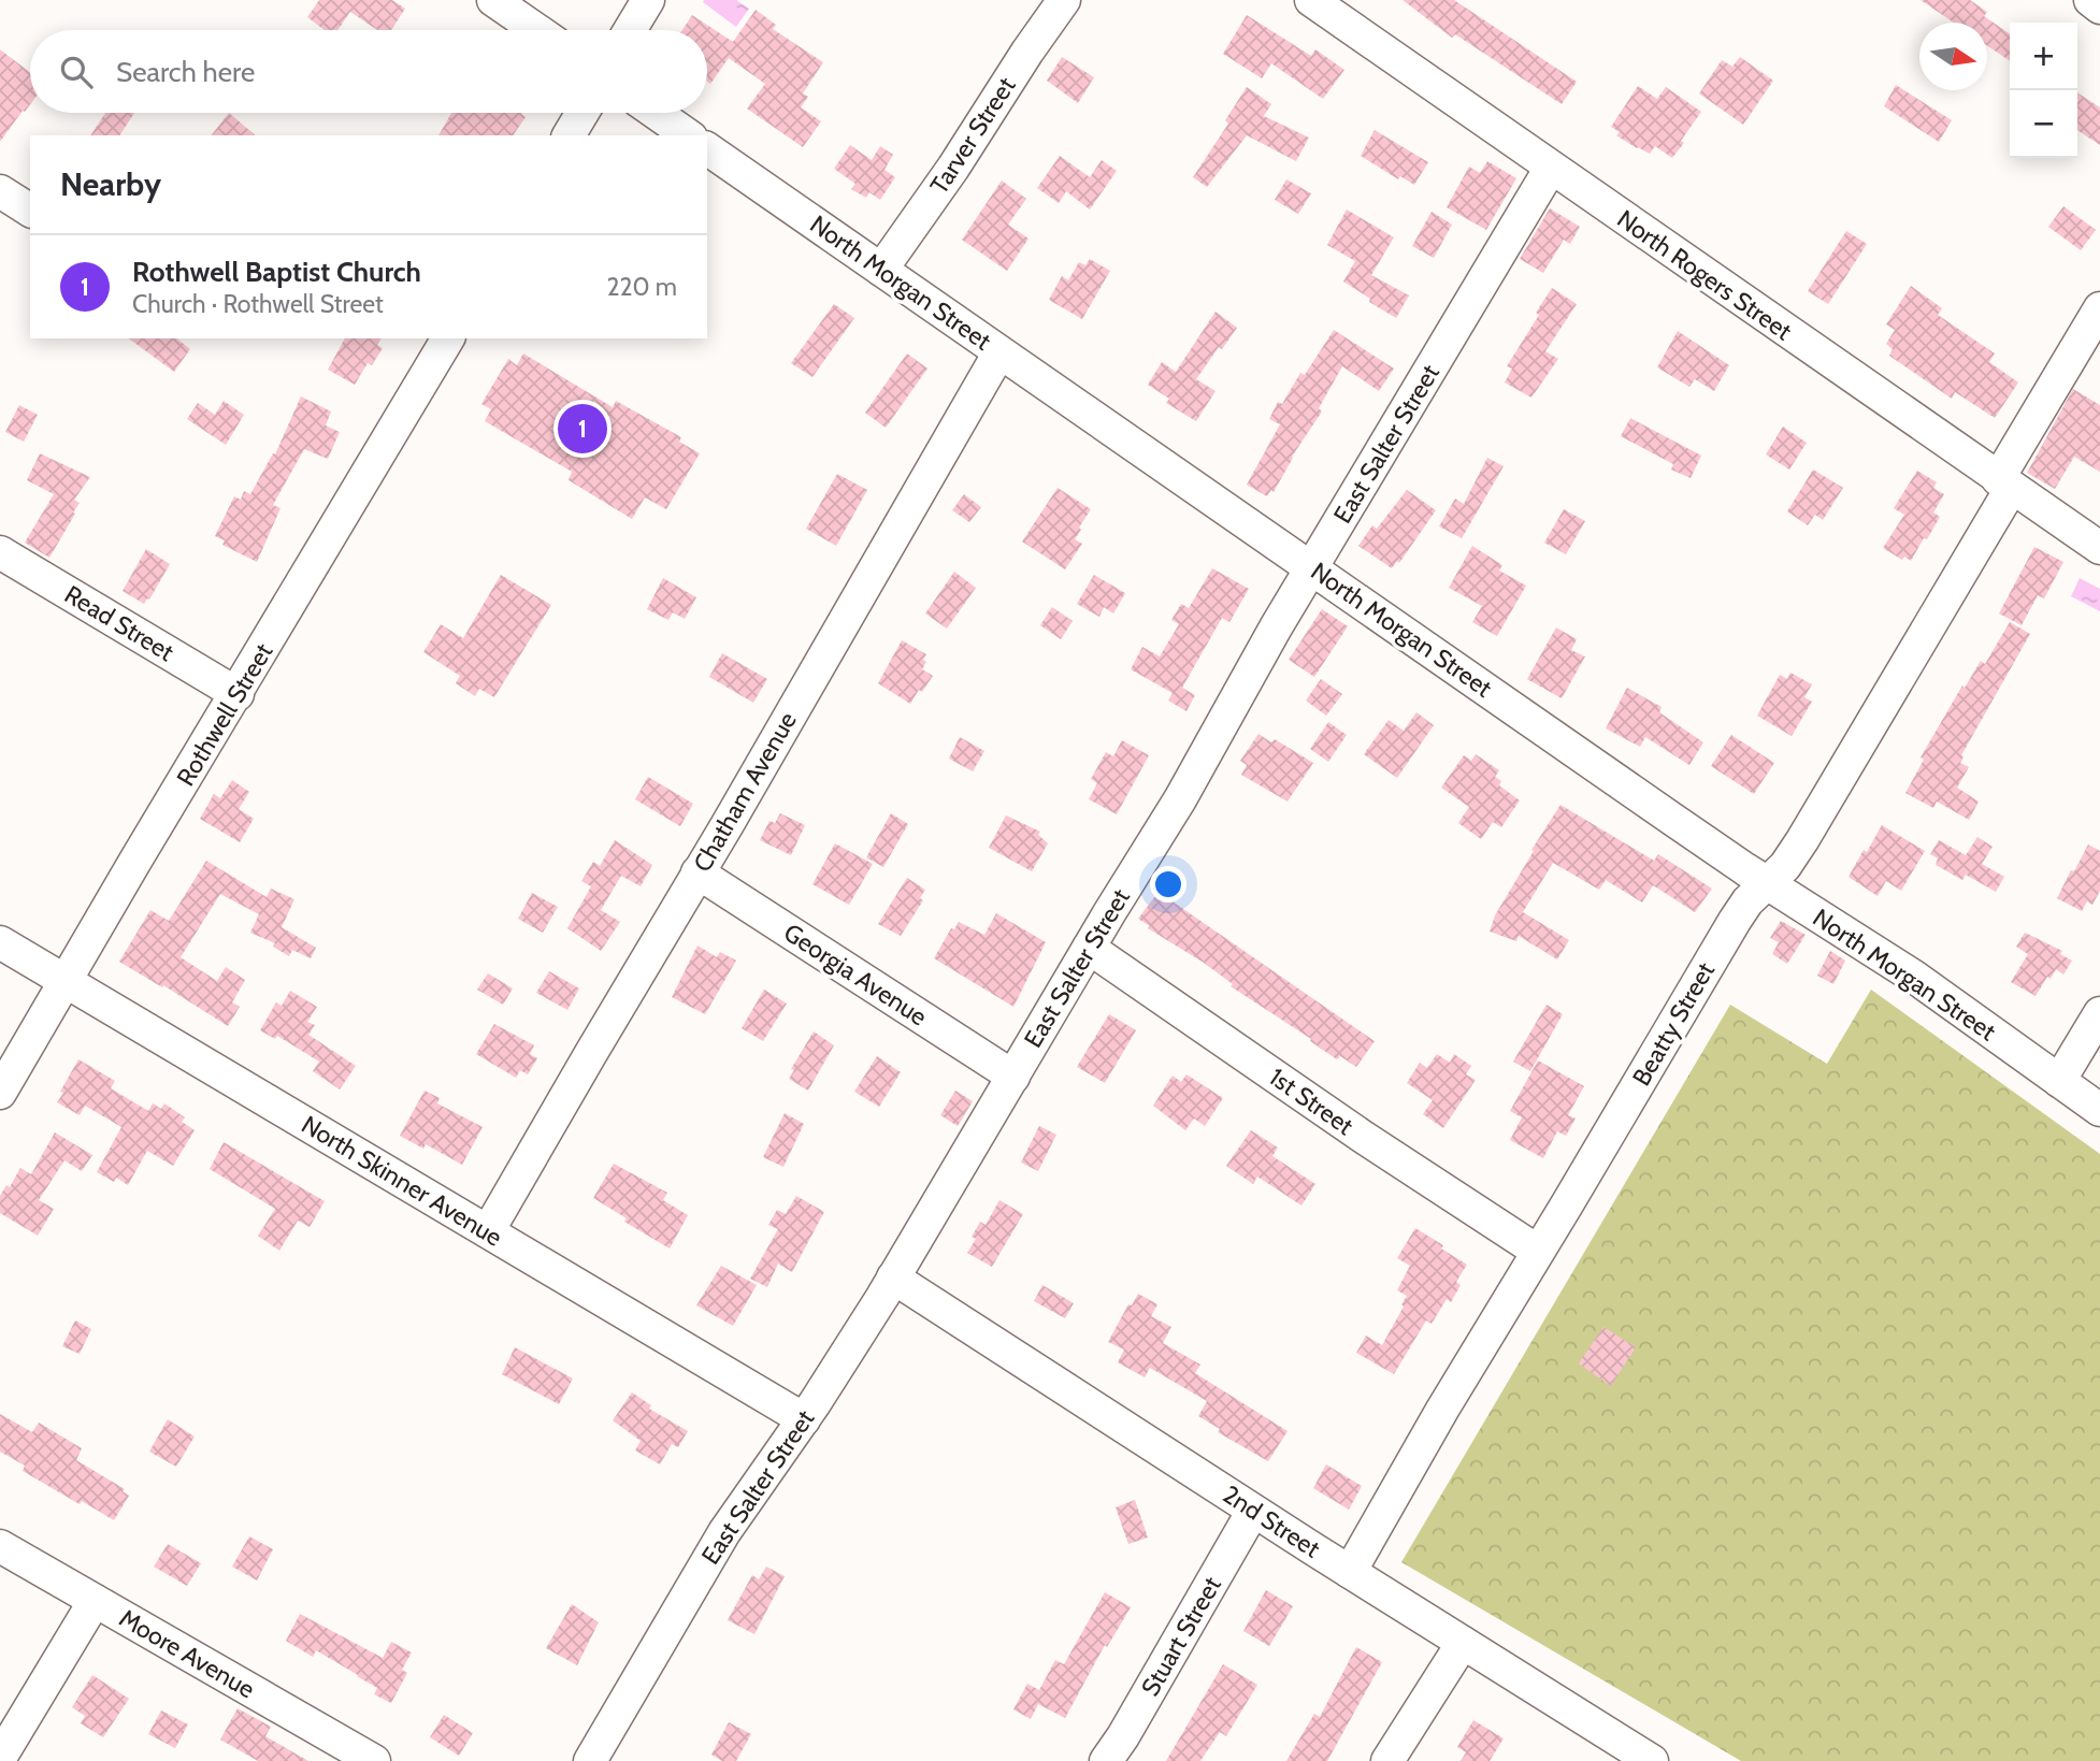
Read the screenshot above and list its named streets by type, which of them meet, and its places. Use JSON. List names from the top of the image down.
{
  "streets": {
    "street": [
      "Tarver Street",
      "North Rogers Street",
      "North Morgan Street",
      "East Salter Street",
      "Read Street",
      "Rothwell Street",
      "Chatham Avenue",
      "Georgia Avenue",
      "Beatty Street",
      "1st Street",
      "North Skinner Avenue",
      "2nd Street",
      "Stuart Street",
      "Moore Avenue"
    ]
  },
  "crossings": [
    ["Tarver Street", "North Morgan Street"],
    ["North Rogers Street", "East Salter Street"],
    ["North Rogers Street", "Beatty Street"],
    ["North Morgan Street", "East Salter Street"],
    ["North Morgan Street", "Chatham Avenue"],
    ["North Morgan Street", "Beatty Street"],
    ["East Salter Street", "Georgia Avenue"],
    ["East Salter Street", "1st Street"],
    ["East Salter Street", "North Skinner Avenue"],
    ["East Salter Street", "2nd Street"],
    ["Read Street", "Rothwell Street"],
    ["Rothwell Street", "North Skinner Avenue"],
    ["Chatham Avenue", "Georgia Avenue"],
    ["Chatham Avenue", "North Skinner Avenue"],
    ["Beatty Street", "1st Street"],
    ["Beatty Street", "2nd Street"],
    ["2nd Street", "Stuart Street"]
  ],
  "north": "right",
  "page": {
    "map_buttons": ["+", "−"],
    "search": "Search here",
    "heading": "Nearby",
    "list": [
      {
        "mark": "1",
        "name": "Rothwell Baptist Church",
        "note": "Church · Rothwell Street",
        "value": "220 m"
      }
    ],
    "pins": "1"
  }
}
